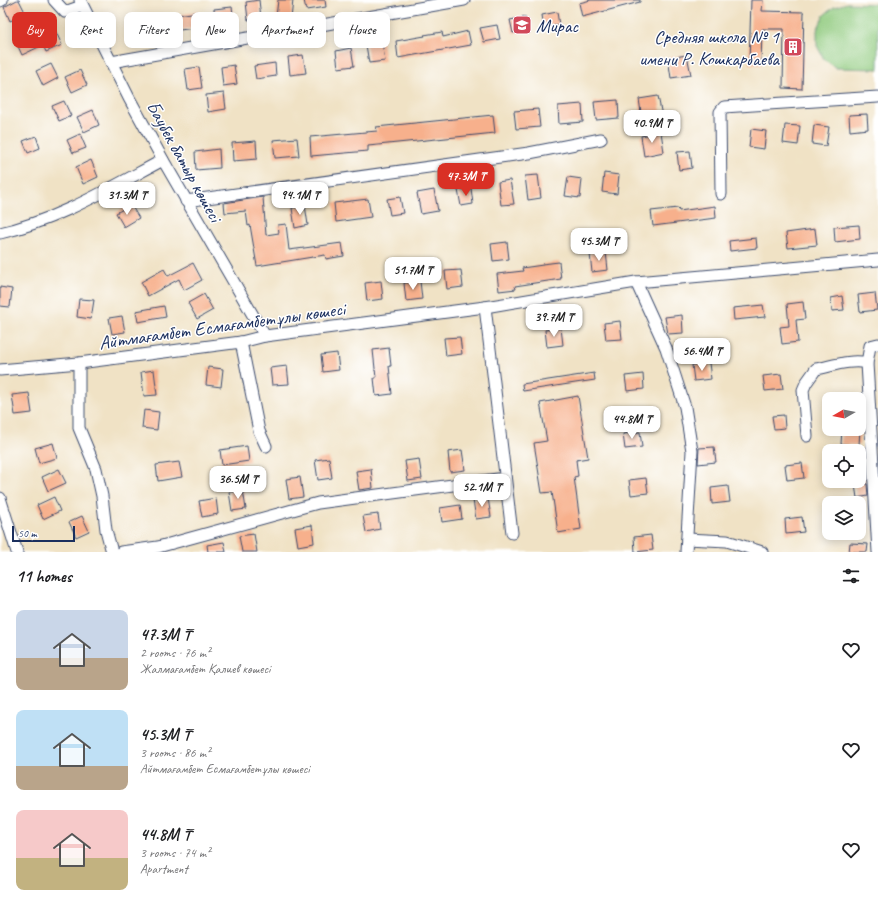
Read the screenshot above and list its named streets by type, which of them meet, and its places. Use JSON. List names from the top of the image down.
{
  "streets": {
    "street": ["Баубек батыр көшесі", "Айтмағамбет Есмағамбетұлы көшесі"]
  },
  "crossings": [
    ["Баубек батыр көшесі", "Айтмағамбет Есмағамбетұлы көшесі"]
  ],
  "places": {
    "school or university": ["Мирас"],
    "building": ["Средняя школа № 1 имени Р. Кошкарбаева"]
  },
  "scale_bar": "50 m",
  "north": "left",
  "page": {
    "chip": [
      "Buy",
      "Rent",
      "Filters",
      "New",
      "Apartment",
      "House"
    ],
    "price": [
      "40.9M ₸",
      "47.3M ₸",
      "31.3M ₸",
      "94.1M ₸",
      "45.3M ₸",
      "51.7M ₸",
      "39.7M ₸",
      "56.4M ₸",
      "44.8M ₸",
      "36.5M ₸",
      "52.1M ₸"
    ],
    "scale": "50 m",
    "heading": "11 homes",
    "list": [
      {
        "name": "47.3M ₸",
        "note": "2 rooms · 76 m² · Жалмағамбет Қалиев көшесі"
      },
      {
        "name": "45.3M ₸",
        "note": "3 rooms · 86 m² · Айтмағамбет Есмағамбетұлы көшесі"
      },
      {
        "name": "44.8M ₸",
        "note": "3 rooms · 74 m² · Apartment"
      }
    ]
  }
}
